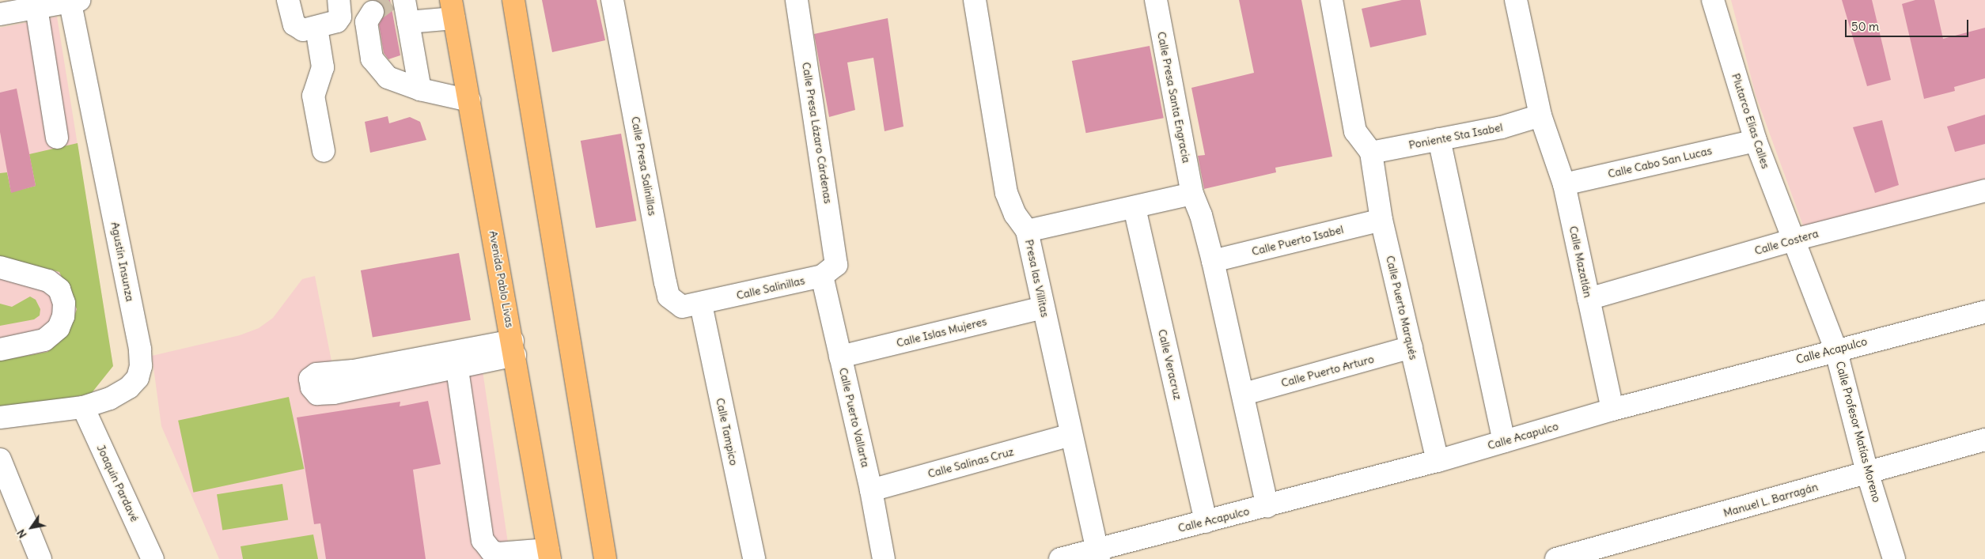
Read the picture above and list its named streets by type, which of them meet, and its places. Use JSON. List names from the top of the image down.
{
  "streets": {
    "main road": ["Avenida Pablo Livas"],
    "street": [
      "Calle Presa Santa Engracia",
      "Plutarco Elías Calles",
      "Calle Presa Lázaro Cárdenas",
      "Poniente Sta Isabel",
      "Calle Cabo San Lucas",
      "Calle Presa Salinillas",
      "Calle Puerto Isabel",
      "Calle Costera",
      "Agustín Insunza",
      "Calle Mazatlán",
      "Presa las Villitas",
      "Calle Salinillas",
      "Calle Puerto Marqués",
      "Calle Islas Mujeres",
      "Calle Acapulco",
      "Calle Veracruz",
      "Calle Puerto Arturo",
      "Calle Puerto Vallarta",
      "Calle Tampico",
      "Calle Profesor Matías Moreno",
      "Calle Salinas Cruz",
      "Joaquín Pardavé",
      "Manuel L. Barragán"
    ]
  },
  "crossings": [
    ["Plutarco Elías Calles", "Calle Cabo San Lucas"],
    ["Plutarco Elías Calles", "Calle Costera"],
    ["Plutarco Elías Calles", "Calle Profesor Matías Moreno"],
    ["Calle Presa Lázaro Cárdenas", "Calle Salinillas"],
    ["Calle Presa Lázaro Cárdenas", "Calle Puerto Vallarta"],
    ["Poniente Sta Isabel", "Calle Mazatlán"],
    ["Poniente Sta Isabel", "Calle Puerto Marqués"],
    ["Calle Cabo San Lucas", "Calle Mazatlán"],
    ["Calle Presa Salinillas", "Calle Salinillas"],
    ["Calle Presa Salinillas", "Calle Tampico"],
    ["Calle Puerto Isabel", "Calle Puerto Marqués"],
    ["Calle Costera", "Calle Mazatlán"],
    ["Calle Costera", "Calle Profesor Matías Moreno"],
    ["Agustín Insunza", "Joaquín Pardavé"],
    ["Calle Mazatlán", "Calle Acapulco"],
    ["Presa las Villitas", "Calle Islas Mujeres"],
    ["Presa las Villitas", "Calle Acapulco"],
    ["Presa las Villitas", "Calle Salinas Cruz"],
    ["Calle Salinillas", "Calle Puerto Vallarta"],
    ["Calle Salinillas", "Calle Tampico"],
    ["Calle Puerto Marqués", "Calle Acapulco"],
    ["Calle Puerto Marqués", "Calle Puerto Arturo"],
    ["Calle Islas Mujeres", "Calle Puerto Vallarta"],
    ["Calle Acapulco", "Calle Veracruz"],
    ["Calle Acapulco", "Calle Profesor Matías Moreno"],
    ["Calle Puerto Vallarta", "Calle Salinas Cruz"],
    ["Calle Profesor Matías Moreno", "Manuel L. Barragán"]
  ],
  "scale_bar": "50 m",
  "north": "bottom left"
}
